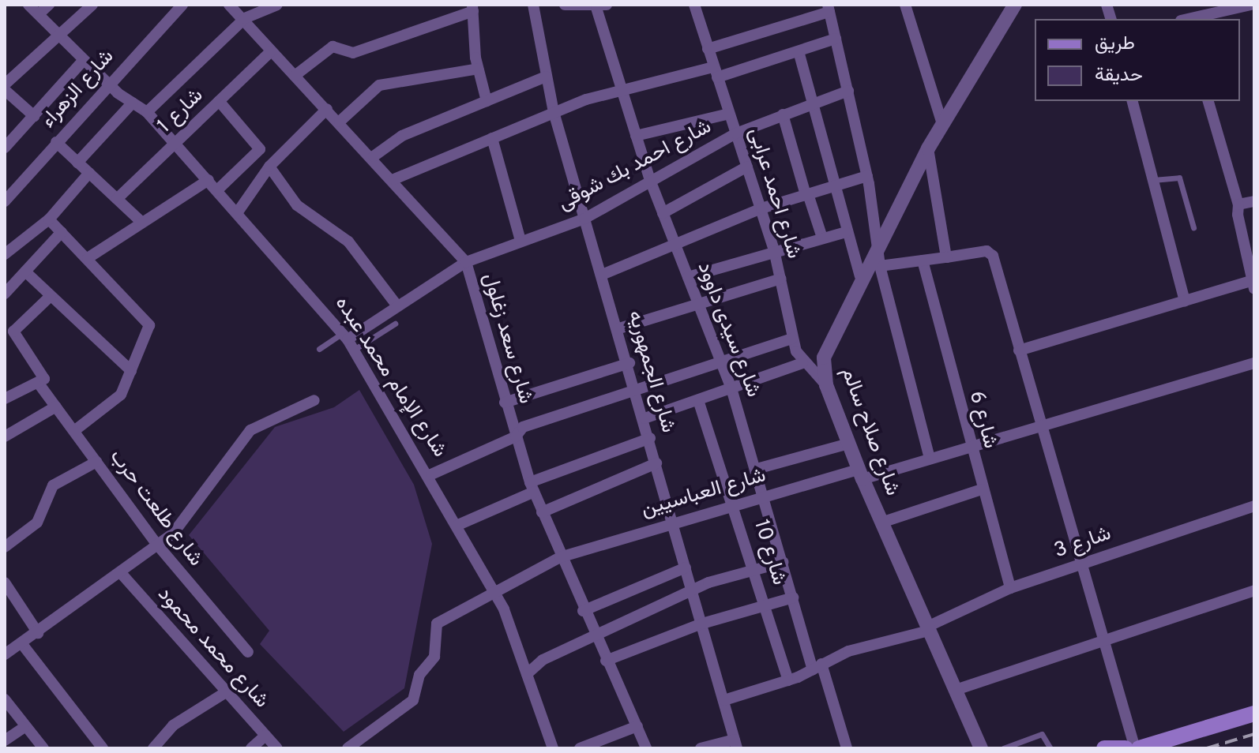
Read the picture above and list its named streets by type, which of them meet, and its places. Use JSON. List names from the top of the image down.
{
  "streets": {
    "street": [
      "شارع الزهراء",
      "شارع 1",
      "شارع احمد بك شوقى",
      "شارع احمد عرابى",
      "شارع سيدى داوود",
      "شارع سعد زغلول",
      "شارع الجمهوريه",
      "شارع الإمام محمد عبده",
      "شارع 6",
      "شارع صلاح سالم",
      "شارع العباسيين",
      "شارع طلعت حرب",
      "شارع 3",
      "شارع 10",
      "شارع محمد محمود"
    ]
  },
  "crossings": [
    ["شارع الزهراء", "شارع الإمام محمد عبده"],
    ["شارع 1", "شارع سعد زغلول"],
    ["شارع 1", "شارع الإمام محمد عبده"],
    ["شارع احمد بك شوقى", "شارع احمد عرابى"],
    ["شارع احمد بك شوقى", "شارع سيدى داوود"],
    ["شارع احمد بك شوقى", "شارع سعد زغلول"],
    ["شارع احمد بك شوقى", "شارع الجمهوريه"],
    ["شارع احمد بك شوقى", "شارع الإمام محمد عبده"],
    ["شارع احمد عرابى", "شارع صلاح سالم"],
    ["شارع سيدى داوود", "شارع العباسيين"],
    ["شارع سيدى داوود", "شارع 3"],
    ["شارع سعد زغلول", "شارع العباسيين"],
    ["شارع الجمهوريه", "شارع العباسيين"],
    ["شارع الجمهوريه", "شارع 3"],
    ["شارع الإمام محمد عبده", "شارع العباسيين"],
    ["شارع 6", "شارع العباسيين"],
    ["شارع 6", "شارع 3"],
    ["شارع صلاح سالم", "شارع العباسيين"],
    ["شارع صلاح سالم", "شارع 3"],
    ["شارع العباسيين", "شارع 10"],
    ["شارع 3", "شارع 10"]
  ],
  "legend": ["طريق", "حديقة"]
}
